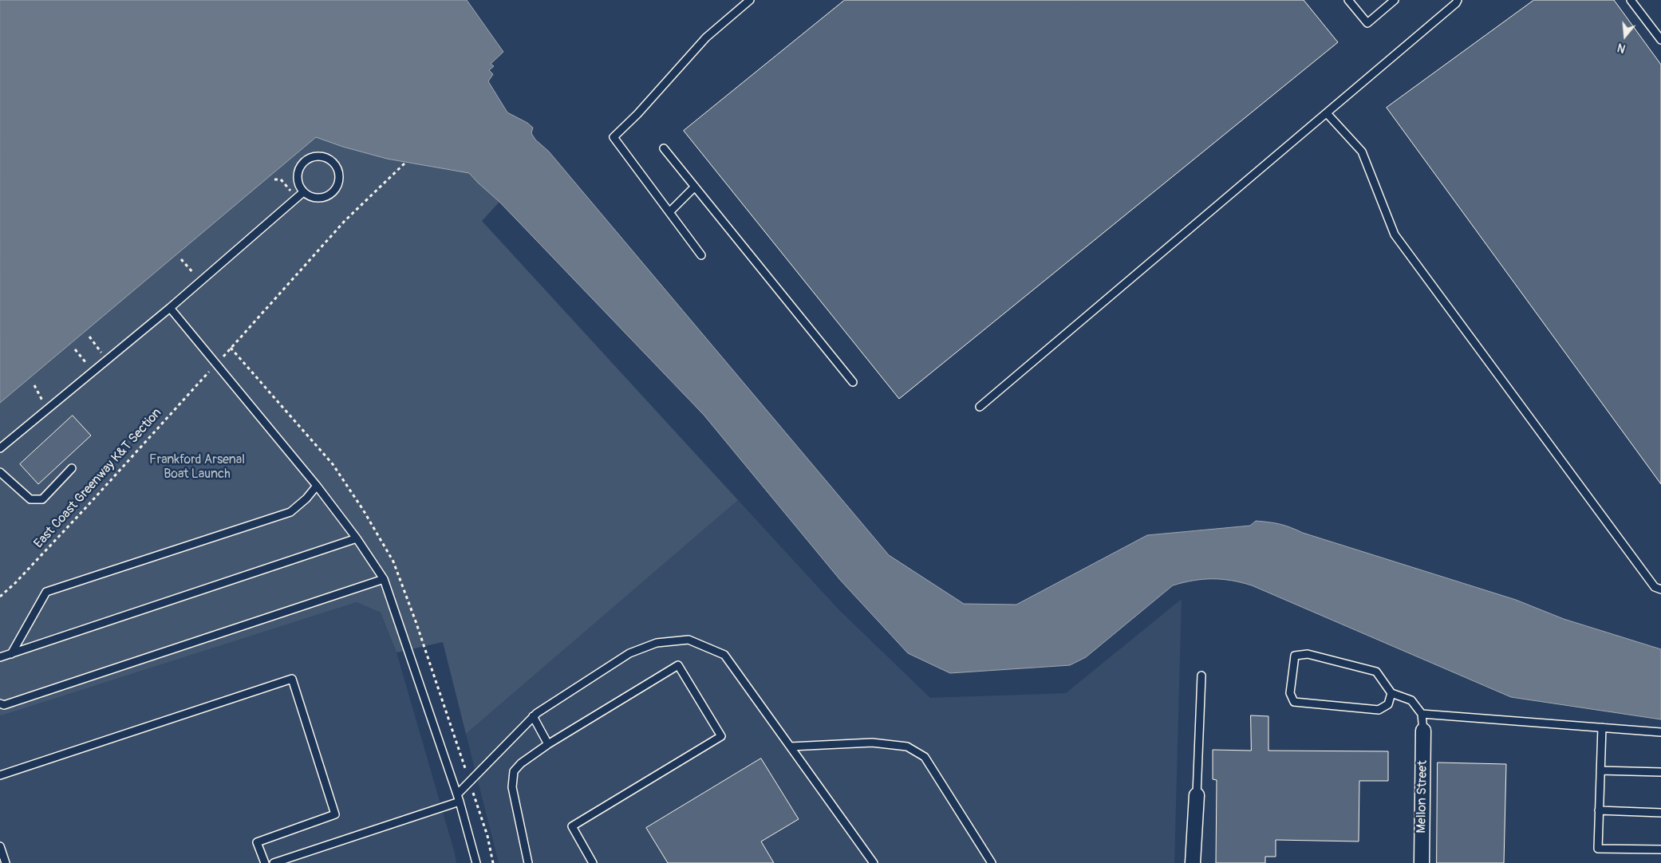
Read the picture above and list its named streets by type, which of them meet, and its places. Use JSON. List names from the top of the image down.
{
  "streets": {
    "street": ["Mellon Street"],
    "path": ["East Coast Greenway K&T Section"]
  },
  "parks": ["Frankford Arsenal Boat Launch"],
  "north": "bottom"
}
